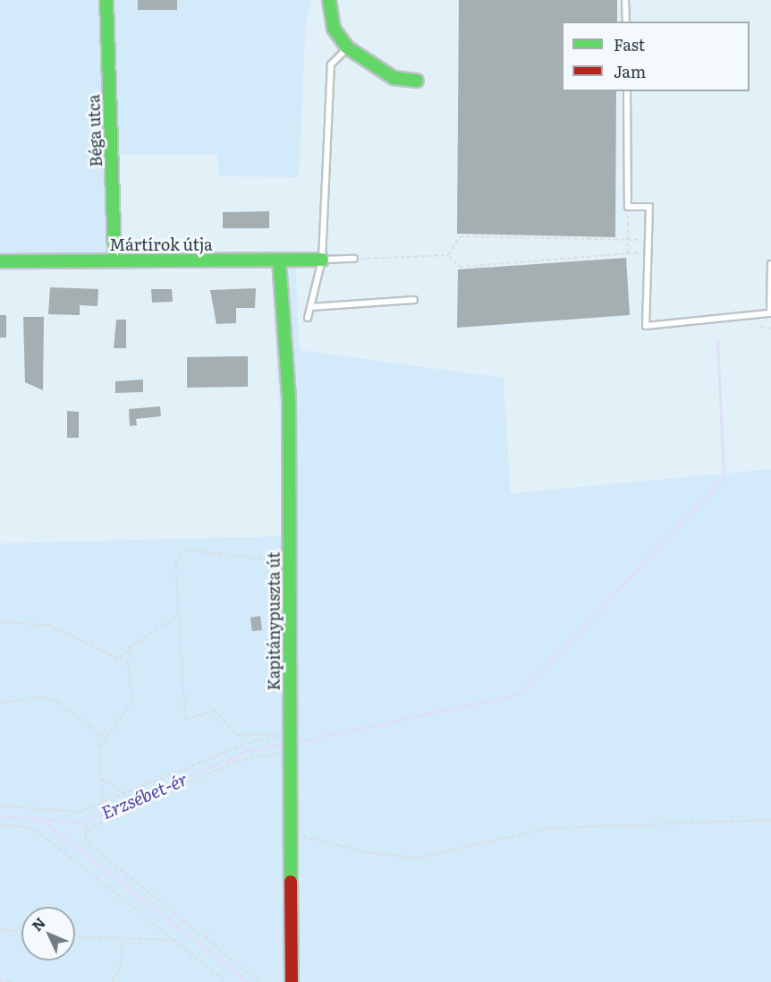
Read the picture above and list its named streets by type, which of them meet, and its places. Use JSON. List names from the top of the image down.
{
  "streets": {
    "street": ["Béga utca", "Mártírok útja", "Kapitánypuszta út"]
  },
  "crossings": [
    ["Béga utca", "Mártírok útja"],
    ["Mártírok útja", "Kapitánypuszta út"]
  ],
  "water": ["Erzsébet-ér"],
  "legend": ["Fast", "Jam"],
  "north": "top left"
}
